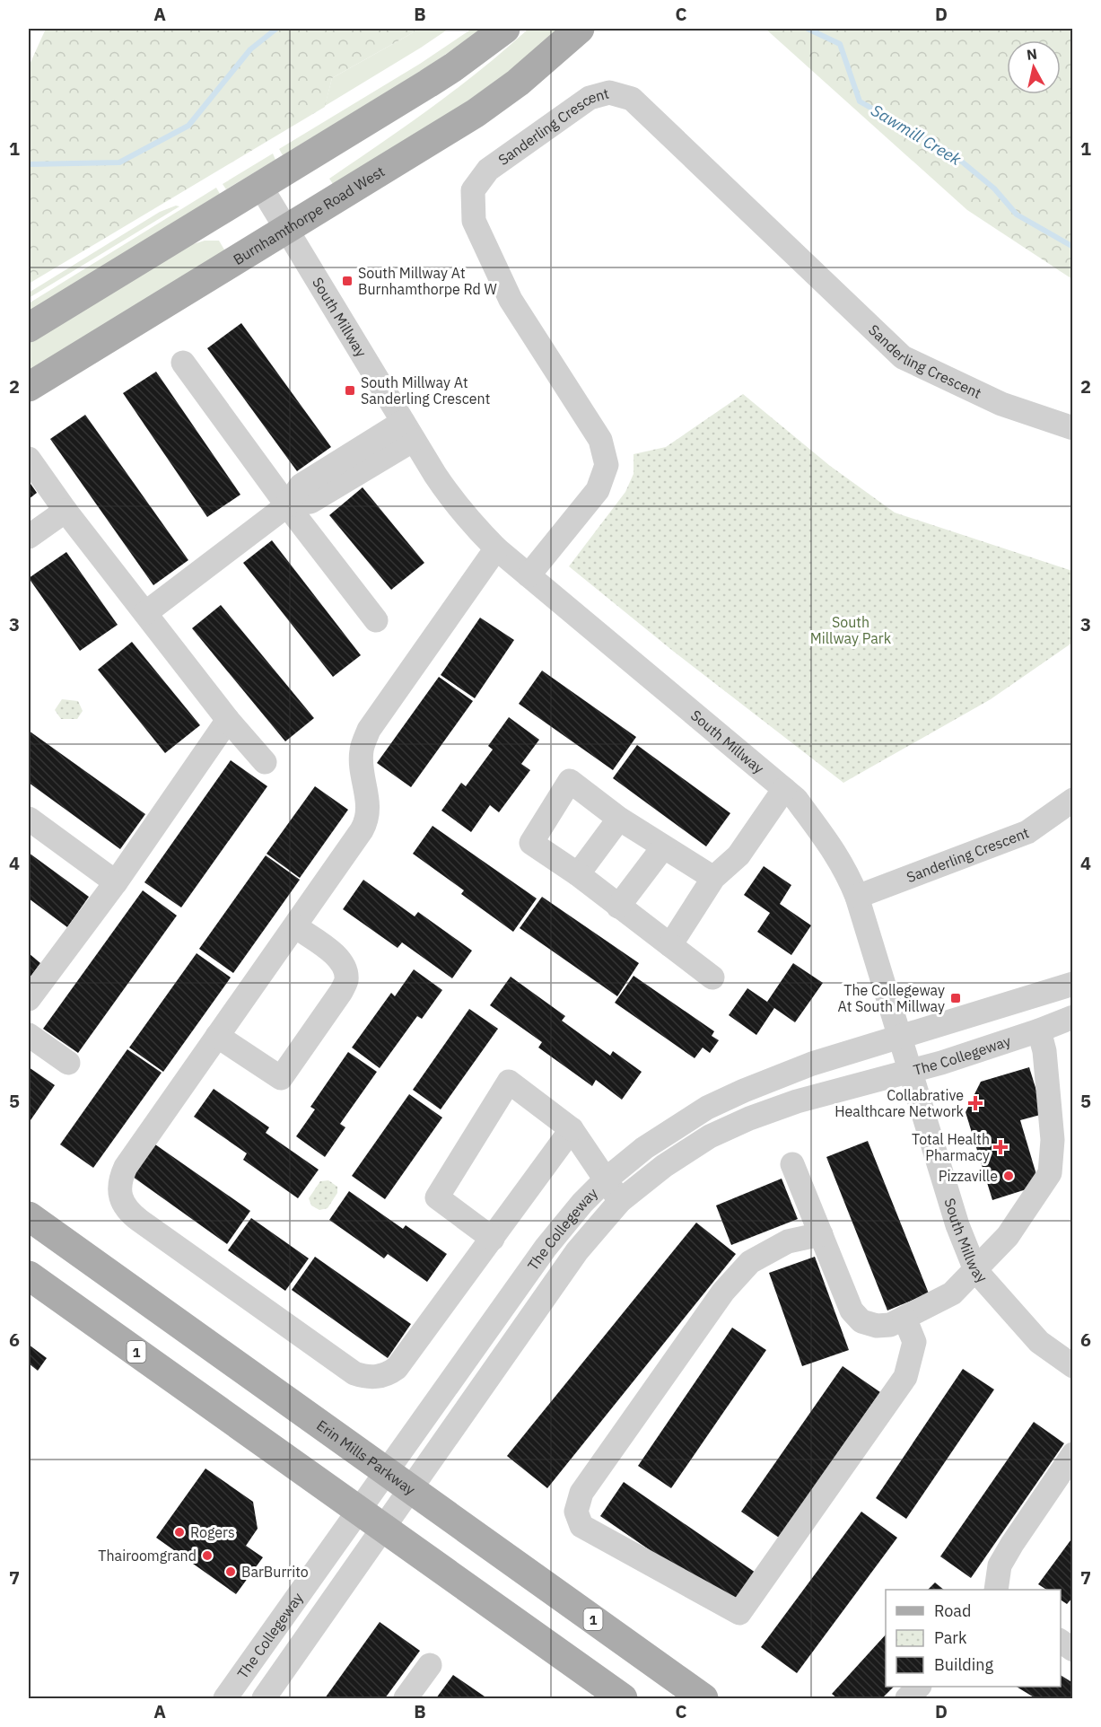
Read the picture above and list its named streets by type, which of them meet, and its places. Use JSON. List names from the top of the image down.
{
  "streets": {
    "main road": ["Burnhamthorpe Road West", "1", "Erin Mills Parkway"],
    "street": ["Sanderling Crescent", "South Millway", "The Collegeway"]
  },
  "crossings": [
    ["Sanderling Crescent", "South Millway"],
    ["Burnhamthorpe Road West", "South Millway"],
    ["South Millway", "The Collegeway"],
    ["The Collegeway", "1"],
    ["The Collegeway", "Erin Mills Parkway"]
  ],
  "water": ["Sawmill Creek"],
  "parks": ["South Millway Park"],
  "places": {
    "transit": ["South Millway At Burnhamthorpe Rd W", "South Millway At Sanderling Crescent", "The Collegeway At South Millway"],
    "health": ["Collabrative Healthcare Network", "Total Health Pharmacy"],
    "other": [
      "Pizzaville",
      "Rogers",
      "Thairoomgrand",
      "BarBurrito"
    ]
  },
  "legend": ["Road", "Park", "Building"],
  "north": "top",
  "grid": {
    "columns": [
      "A",
      "B",
      "C",
      "D"
    ],
    "rows": [
      "1",
      "2",
      "3",
      "4",
      "5",
      "6",
      "7"
    ]
  }
}
